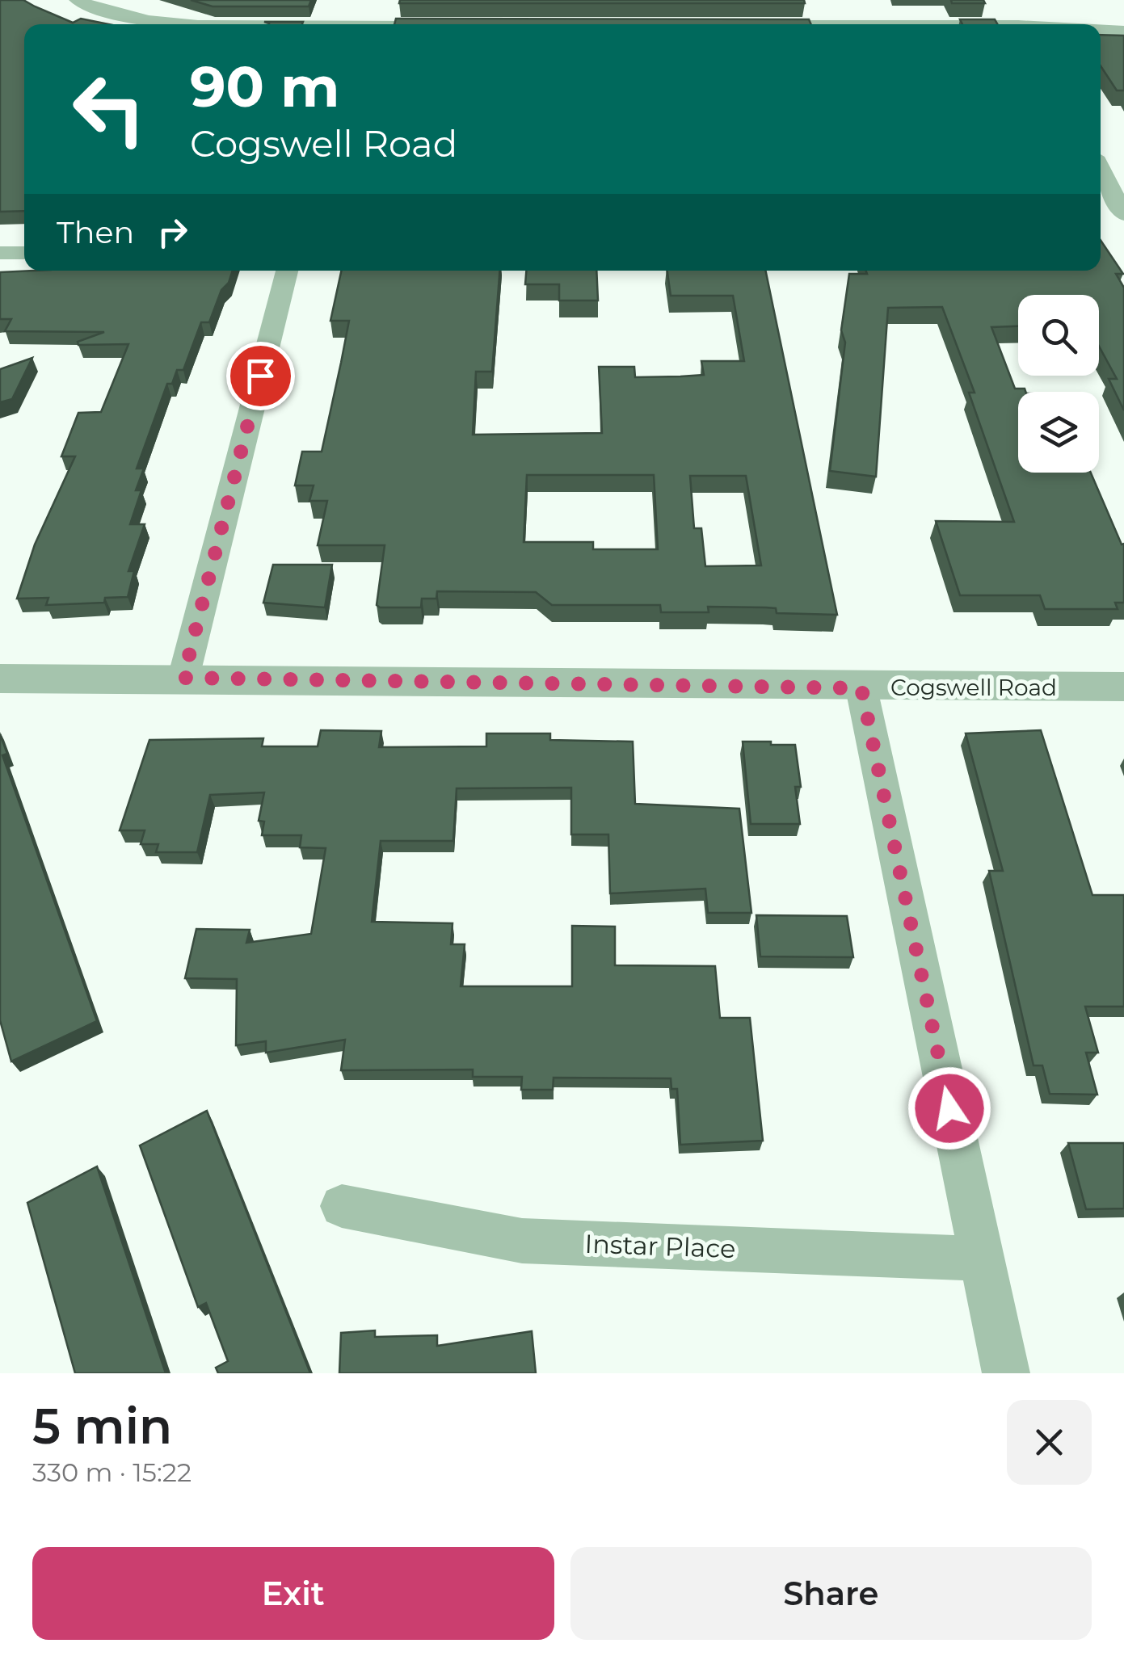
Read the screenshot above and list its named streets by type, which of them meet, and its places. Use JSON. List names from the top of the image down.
{
  "streets": {
    "street": ["Cogswell Road", "Instar Place"]
  },
  "page": {
    "turn": ["90 m", "Cogswell Road"],
    "then": "Then",
    "heading": ["5 min", "330 m · 15:22"],
    "buttons": ["Exit", "Share"]
  }
}
